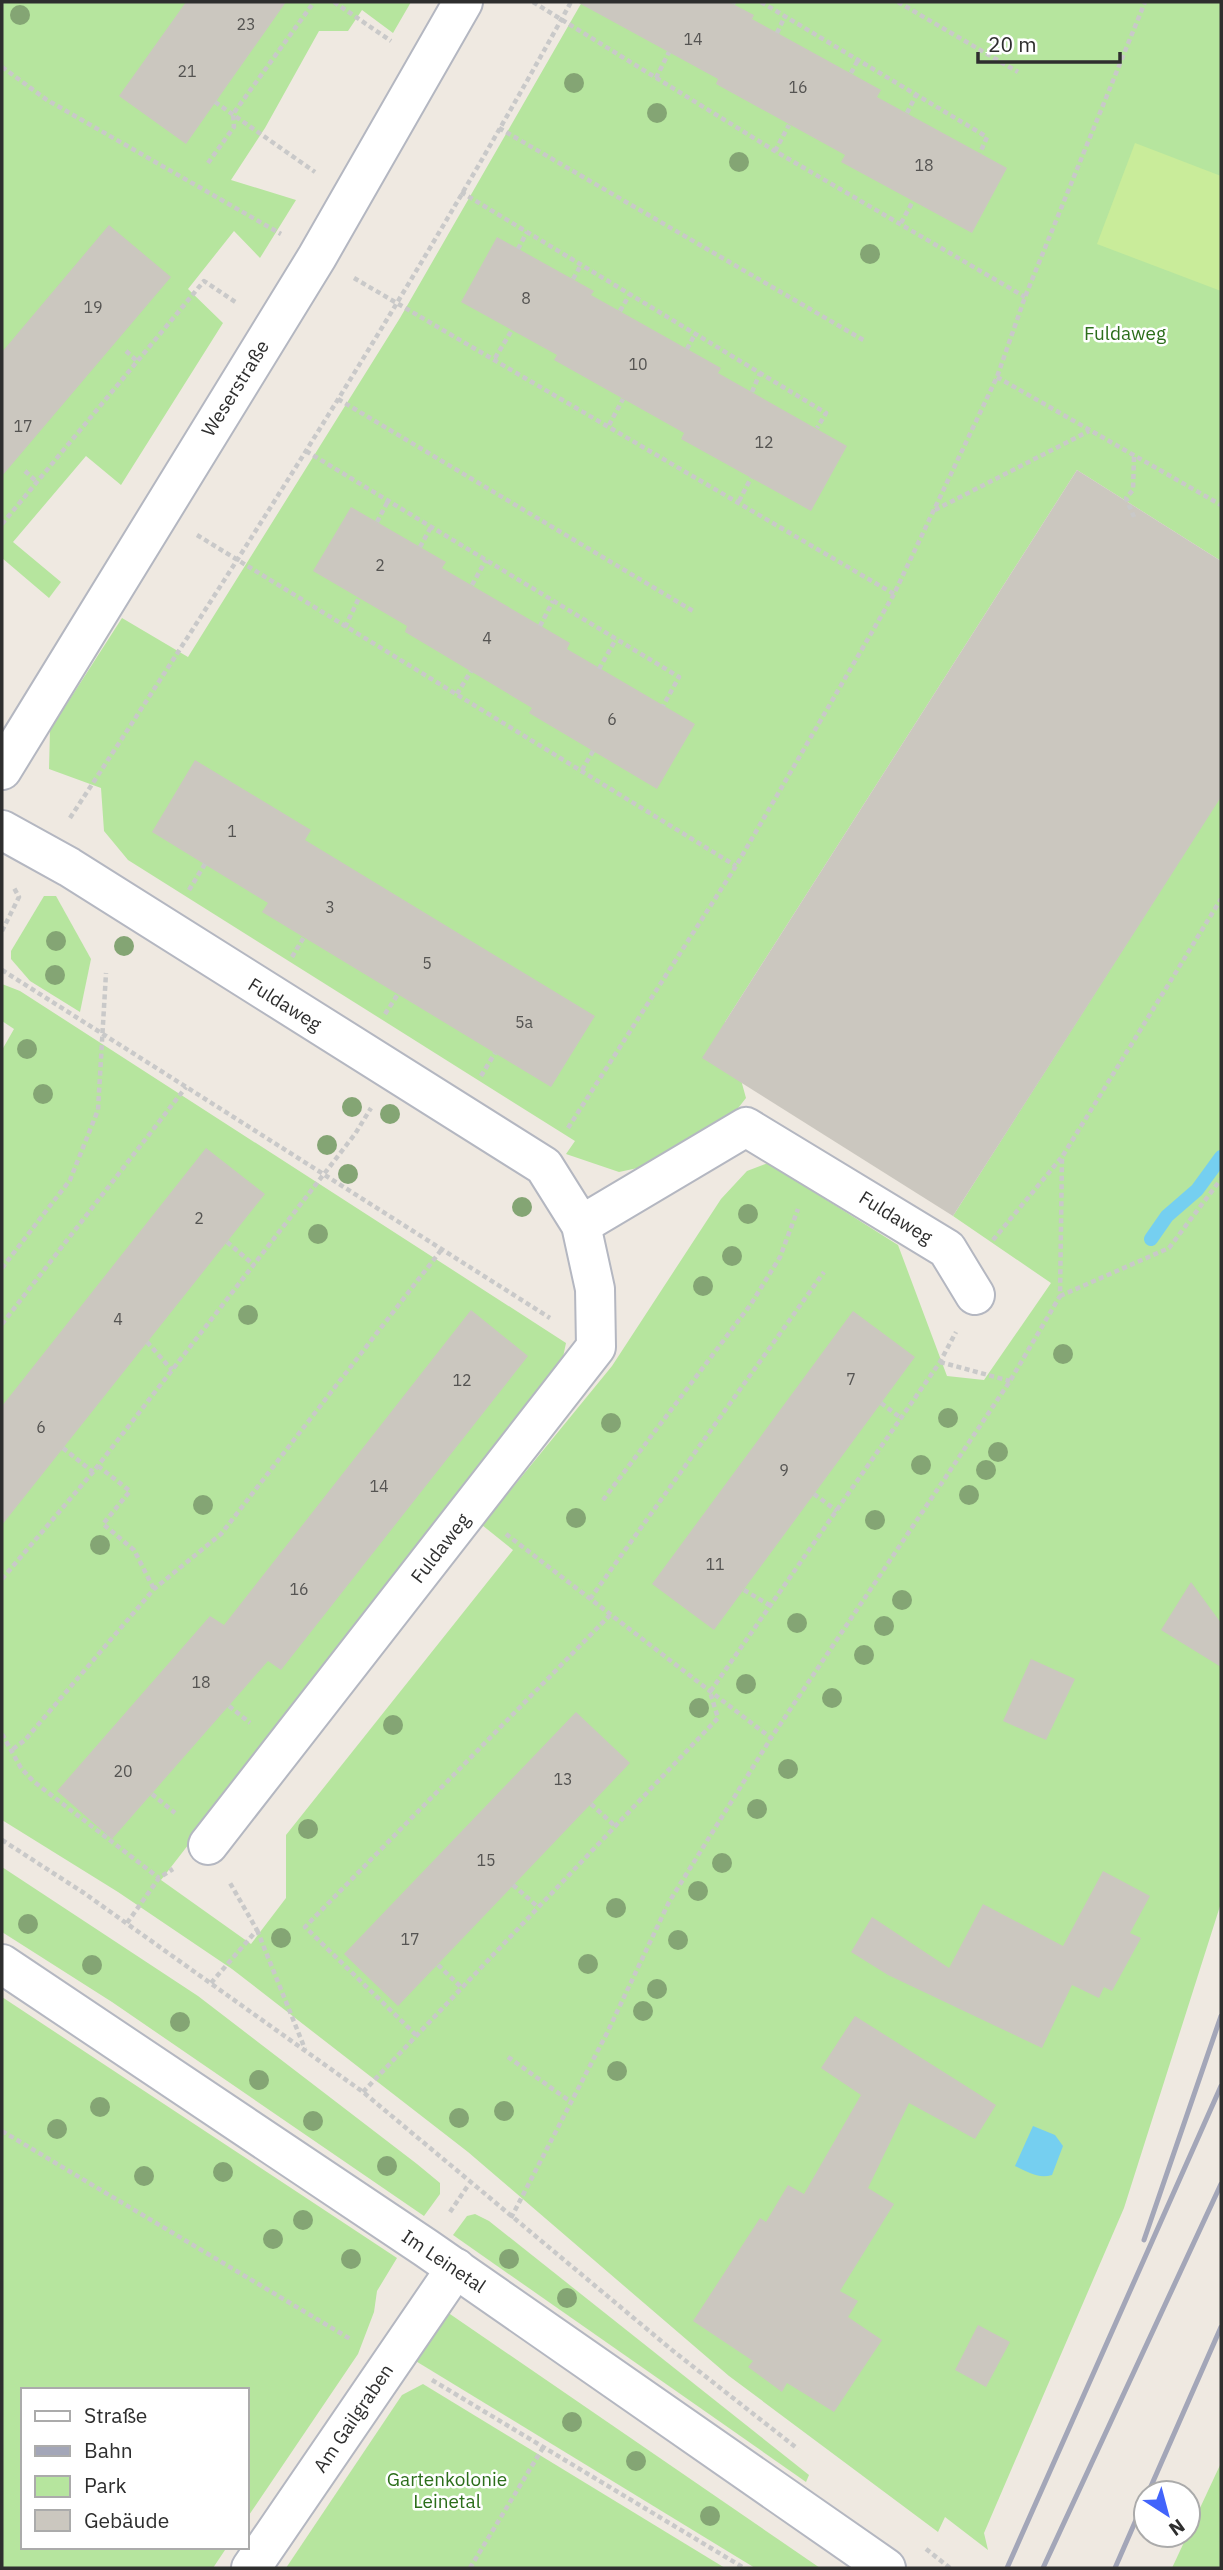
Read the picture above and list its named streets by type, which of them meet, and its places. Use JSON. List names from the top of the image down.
{
  "streets": {
    "street": [
      "Weserstraße",
      "Fuldaweg",
      "Im Leinetal",
      "Am Gailgraben"
    ]
  },
  "crossings": [
    ["Im Leinetal", "Am Gailgraben"]
  ],
  "parks": ["Fuldaweg", "Gartenkolonie Leinetal"],
  "house_numbers": [
    "23",
    "14",
    "21",
    "16",
    "18",
    "8",
    "19",
    "10",
    "17",
    "12",
    "2",
    "4",
    "6",
    "1",
    "3",
    "5",
    "5a",
    "2",
    "4",
    "7",
    "12",
    "6",
    "9",
    "14",
    "11",
    "16",
    "18",
    "20",
    "13",
    "15",
    "17"
  ],
  "legend": [
    "Straße",
    "Bahn",
    "Park",
    "Gebäude"
  ],
  "scale_bar": "20 m",
  "north": "bottom right"
}
